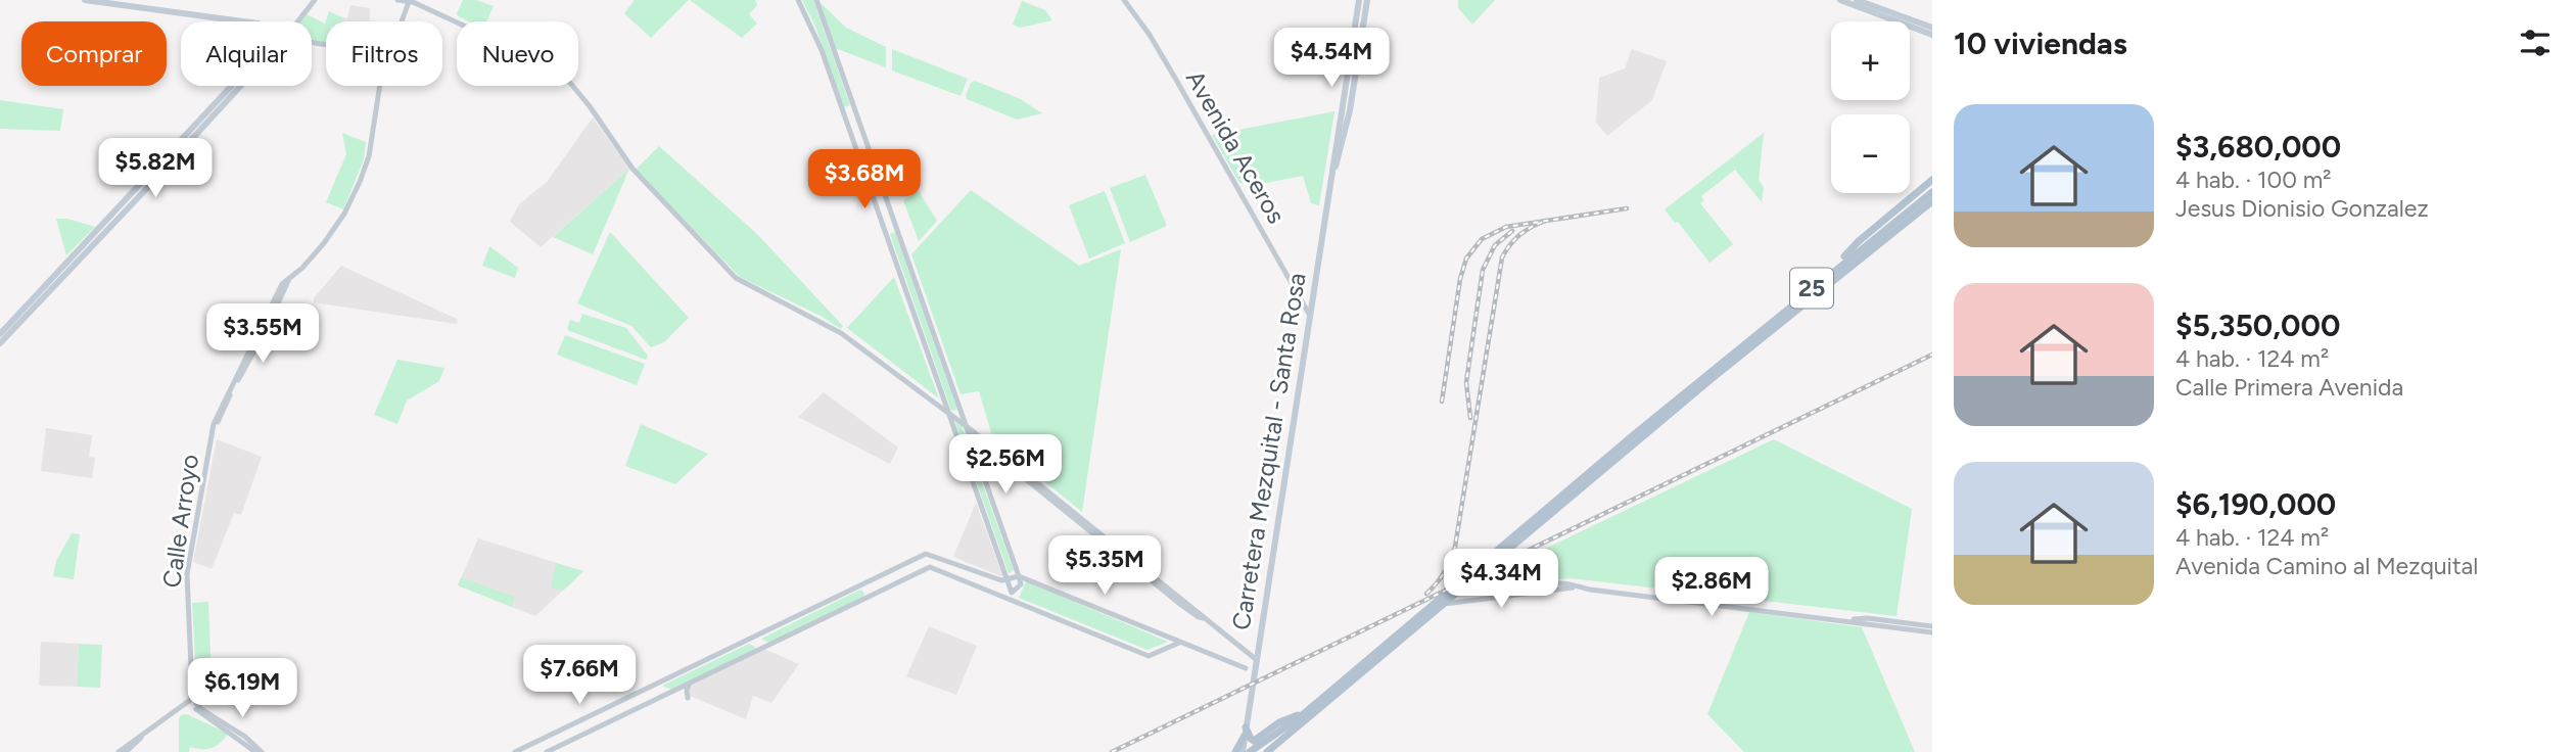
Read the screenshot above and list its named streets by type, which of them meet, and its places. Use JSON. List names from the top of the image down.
{
  "streets": {
    "main road": ["25", "Carretera Mezquital - Santa Rosa"],
    "street": ["Avenida Aceros", "Calle Arroyo"]
  },
  "crossings": [
    ["Avenida Aceros", "Carretera Mezquital - Santa Rosa"]
  ],
  "page": {
    "heading": "10 viviendas",
    "map_buttons": ["+", "−"],
    "chip": [
      "Comprar",
      "Alquilar",
      "Filtros",
      "Nuevo"
    ],
    "price": [
      "$4.54M",
      "$5.82M",
      "$3.68M",
      "$3.55M",
      "$2.56M",
      "$5.35M",
      "$4.34M",
      "$2.86M",
      "$7.66M",
      "$6.19M"
    ],
    "list": [
      {
        "name": "$3,680,000",
        "note": "4 hab. · 100 m² · Jesus Dionisio Gonzalez"
      },
      {
        "name": "$5,350,000",
        "note": "4 hab. · 124 m² · Calle Primera Avenida"
      },
      {
        "name": "$6,190,000",
        "note": "4 hab. · 124 m² · Avenida Camino al Mezquital"
      }
    ]
  }
}
